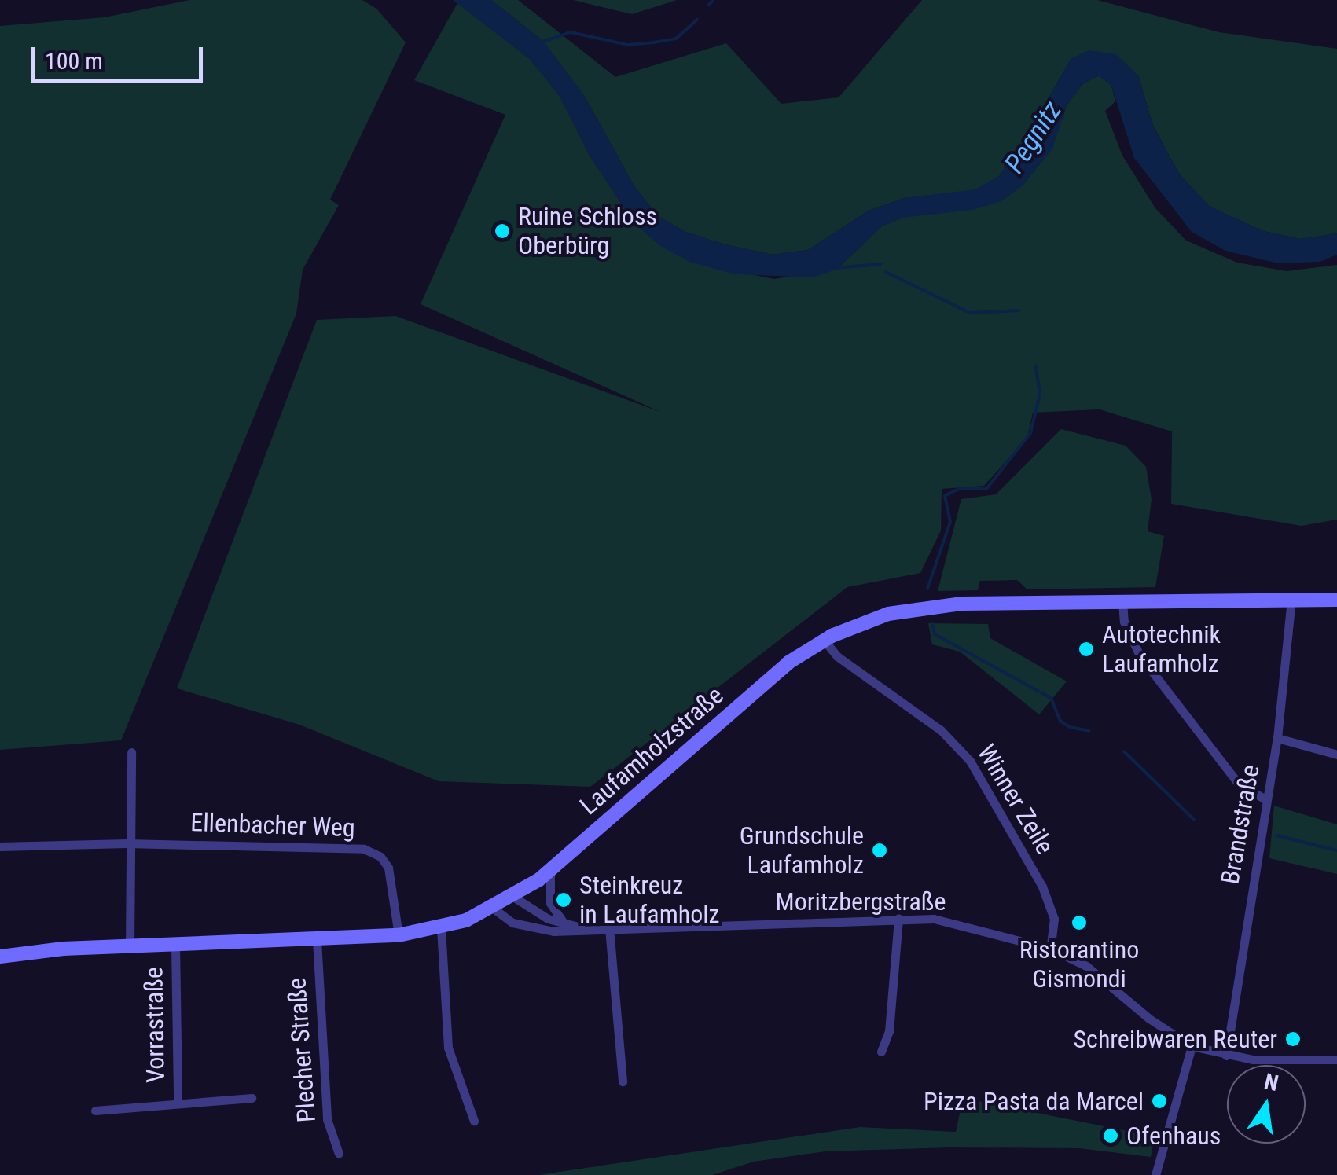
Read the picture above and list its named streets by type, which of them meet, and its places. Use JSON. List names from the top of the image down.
{
  "streets": {
    "main road": ["Laufamholzstraße"],
    "street": [
      "Winner Zeile",
      "Brandstraße",
      "Ellenbacher Weg",
      "Moritzbergstraße",
      "Vorrastraße",
      "Plecher Straße"
    ]
  },
  "crossings": [
    ["Laufamholzstraße", "Winner Zeile"],
    ["Laufamholzstraße", "Brandstraße"],
    ["Laufamholzstraße", "Ellenbacher Weg"],
    ["Laufamholzstraße", "Moritzbergstraße"],
    ["Laufamholzstraße", "Vorrastraße"],
    ["Laufamholzstraße", "Plecher Straße"],
    ["Winner Zeile", "Moritzbergstraße"],
    ["Brandstraße", "Moritzbergstraße"]
  ],
  "water": ["Pegnitz"],
  "places": [
    "Ruine Schloss Oberbürg",
    "Autotechnik Laufamholz",
    "Grundschule Laufamholz",
    "Steinkreuz in Laufamholz",
    "Ristorantino Gismondi",
    "Schreibwaren Reuter",
    "Pizza Pasta da Marcel",
    "Ofenhaus"
  ],
  "scale_bar": "100 m",
  "north": "top"
}
